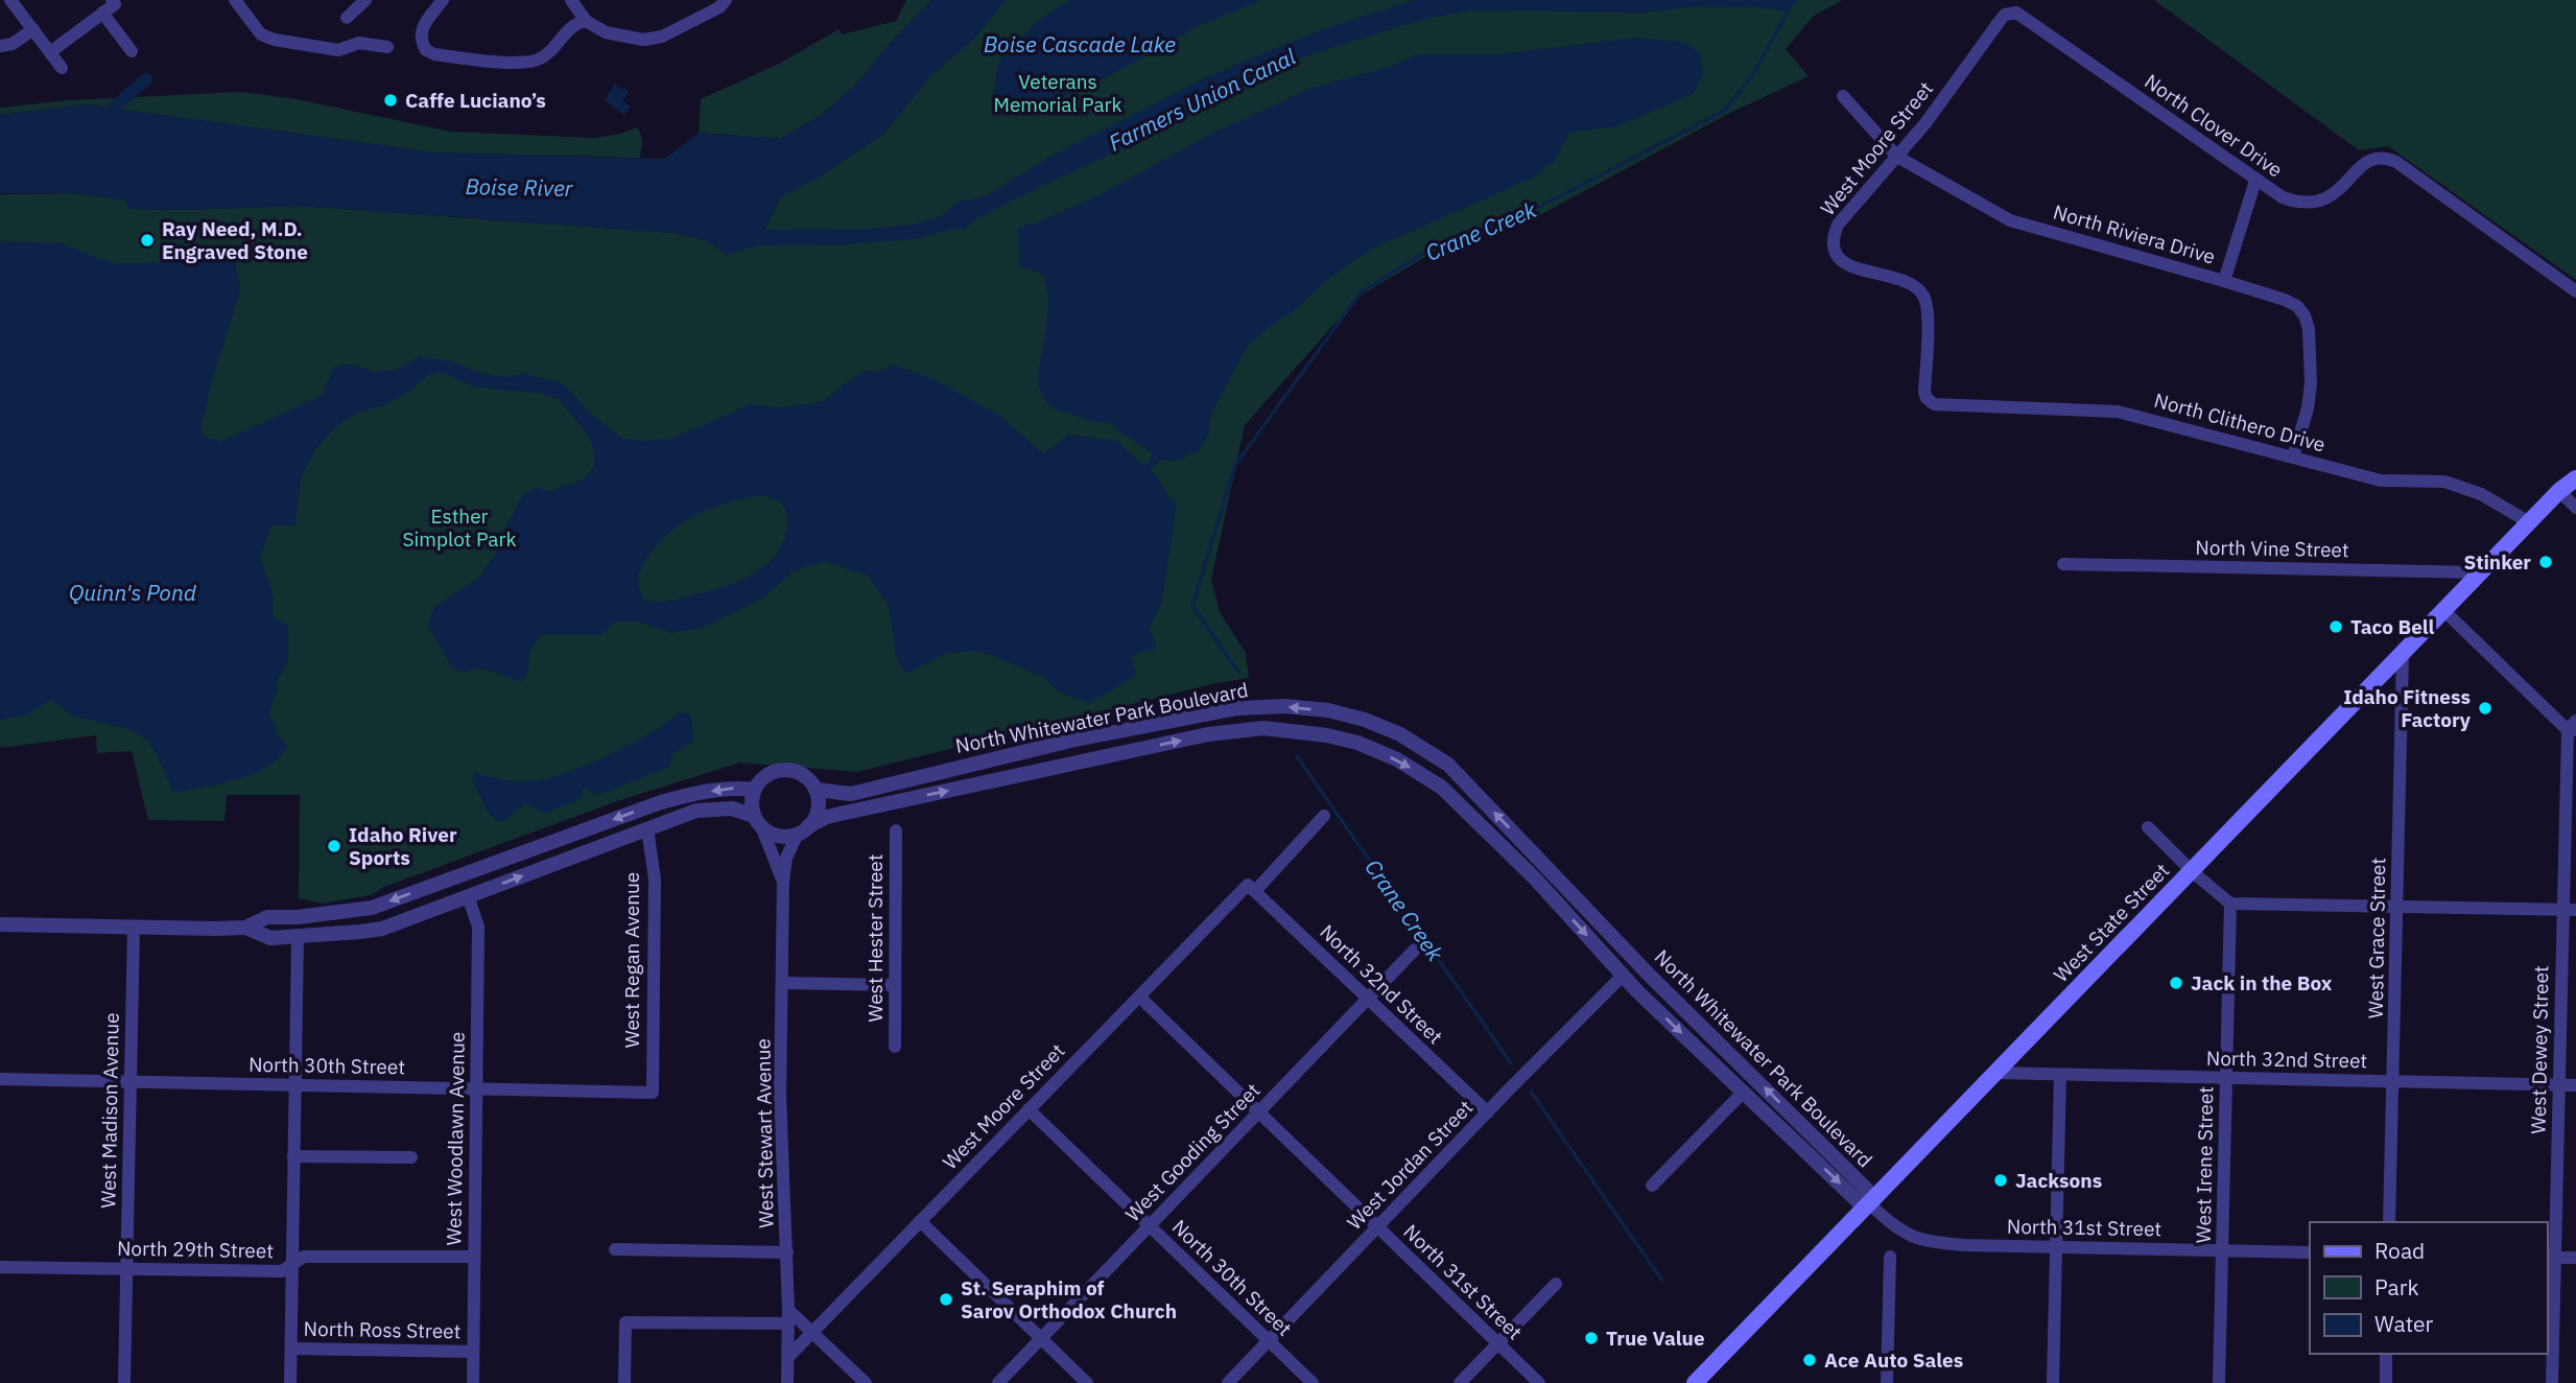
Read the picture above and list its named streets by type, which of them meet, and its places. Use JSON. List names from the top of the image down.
{
  "streets": {
    "main road": ["West State Street"],
    "street": [
      "North Clover Drive",
      "West Moore Street",
      "North Riviera Drive",
      "North Clithero Drive",
      "North Vine Street",
      "North Whitewater Park Boulevard",
      "West Hester Street",
      "West Grace Street",
      "West Regan Avenue",
      "North 32nd Street",
      "West Dewey Street",
      "North 30th Street",
      "West Madison Avenue",
      "West Stewart Avenue",
      "West Woodlawn Avenue",
      "West Gooding Street",
      "West Jordan Street",
      "West Irene Street",
      "North 31st Street",
      "North 29th Street",
      "North Ross Street"
    ]
  },
  "crossings": [
    ["North Clover Drive", "West Moore Street"],
    ["West Moore Street", "North Riviera Drive"],
    ["West Moore Street", "North Clithero Drive"],
    ["West Moore Street", "North 32nd Street"],
    ["West Moore Street", "North 30th Street"],
    ["West Moore Street", "West Stewart Avenue"],
    ["West Moore Street", "North 31st Street"],
    ["North Riviera Drive", "North Clithero Drive"],
    ["North Clithero Drive", "West State Street"],
    ["North Vine Street", "West State Street"],
    ["North Whitewater Park Boulevard", "West State Street"],
    ["North Whitewater Park Boulevard", "West Stewart Avenue"],
    ["North Whitewater Park Boulevard", "West Jordan Street"],
    ["North Whitewater Park Boulevard", "North 31st Street"],
    ["West State Street", "West Grace Street"],
    ["West State Street", "North 32nd Street"],
    ["West State Street", "North 31st Street"],
    ["West Grace Street", "North 32nd Street"],
    ["West Regan Avenue", "North 30th Street"],
    ["North 32nd Street", "West Dewey Street"],
    ["North 32nd Street", "West Gooding Street"],
    ["North 32nd Street", "West Jordan Street"],
    ["North 32nd Street", "West Irene Street"],
    ["North 30th Street", "West Madison Avenue"],
    ["North 30th Street", "West Woodlawn Avenue"],
    ["North 30th Street", "West Gooding Street"],
    ["North 30th Street", "West Jordan Street"],
    ["West Madison Avenue", "North 29th Street"],
    ["West Woodlawn Avenue", "North 29th Street"],
    ["West Woodlawn Avenue", "North Ross Street"],
    ["West Gooding Street", "North 31st Street"],
    ["West Jordan Street", "North 31st Street"],
    ["West Irene Street", "North 31st Street"]
  ],
  "water": [
    "Boise Cascade Lake",
    "Farmers Union Canal",
    "Boise River",
    "Crane Creek",
    "Quinn's Pond"
  ],
  "parks": ["Veterans Memorial Park", "Esther Simplot Park"],
  "places": [
    "Caffe Luciano’s",
    "Ray Need, M.D. Engraved Stone",
    "Stinker",
    "Taco Bell",
    "Idaho Fitness Factory",
    "Idaho River Sports",
    "Jack in the Box",
    "Jacksons",
    "St. Seraphim of Sarov Orthodox Church",
    "True Value",
    "Ace Auto Sales"
  ],
  "legend": ["Road", "Park", "Water"]
}
